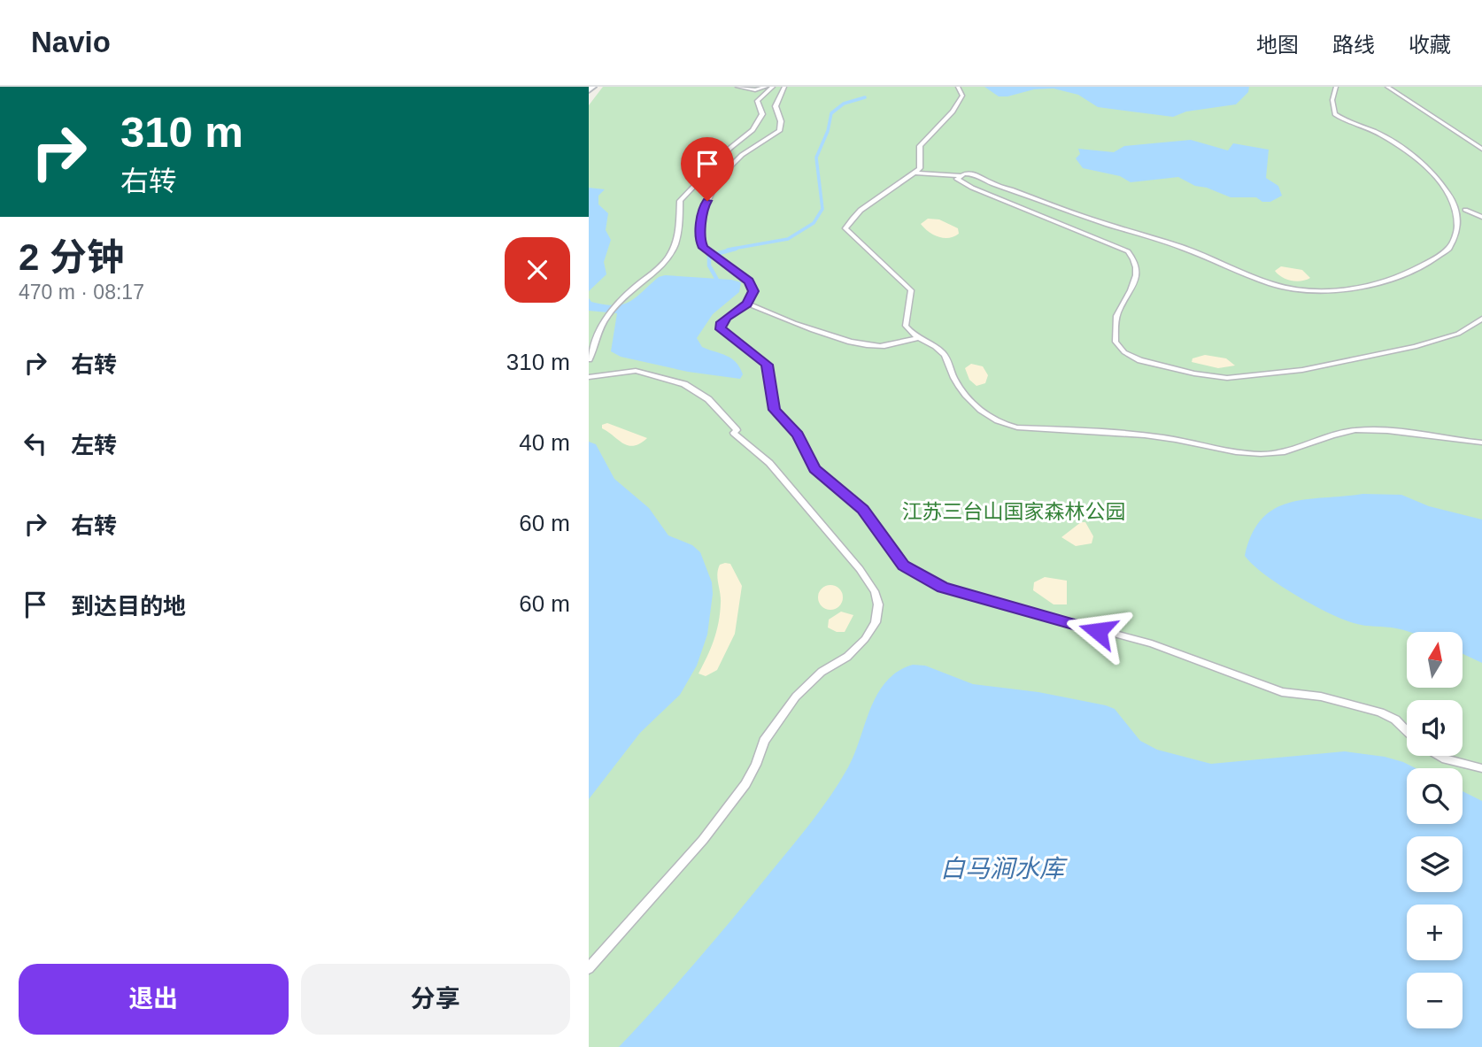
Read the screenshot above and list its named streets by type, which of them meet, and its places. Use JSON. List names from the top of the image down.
{
  "water": ["白马涧水库"],
  "parks": ["江苏三台山国家森林公园"],
  "north": "top",
  "page": {
    "header": "Navio",
    "nav": ["地图", "路线", "收藏"],
    "turn": ["310 m", "右转"],
    "heading": ["2 分钟", "470 m · 08:17"],
    "list": [
      {
        "name": "右转",
        "value": "310 m"
      },
      {
        "name": "左转",
        "value": "40 m"
      },
      {
        "name": "右转",
        "value": "60 m"
      },
      {
        "name": "到达目的地",
        "value": "60 m"
      }
    ],
    "map_buttons": ["+", "−"],
    "buttons": ["退出", "分享"]
  }
}
